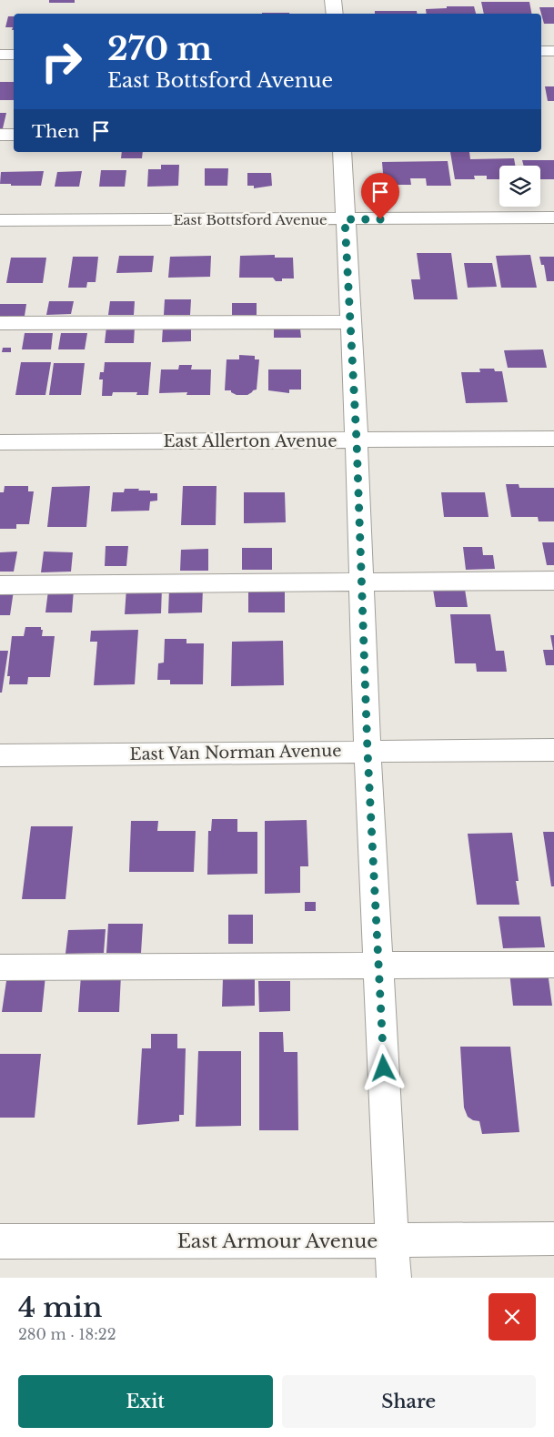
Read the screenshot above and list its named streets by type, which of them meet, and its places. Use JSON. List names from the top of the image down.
{
  "streets": {
    "street": [
      "East Bottsford Avenue",
      "East Allerton Avenue",
      "East Van Norman Avenue",
      "East Armour Avenue"
    ]
  },
  "page": {
    "turn": ["270 m", "East Bottsford Avenue"],
    "then": "Then",
    "heading": ["4 min", "280 m · 18:22"],
    "buttons": ["Exit", "Share"]
  }
}
